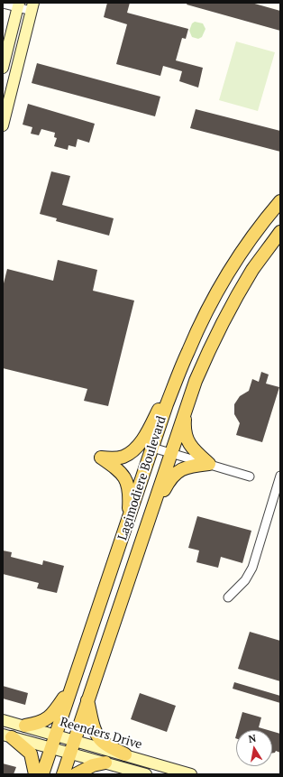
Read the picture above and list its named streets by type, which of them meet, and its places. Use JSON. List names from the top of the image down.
{
  "streets": {
    "main road": ["Lagimodiere Boulevard"],
    "street": ["Reenders Drive"]
  },
  "crossings": [
    ["Lagimodiere Boulevard", "Reenders Drive"]
  ],
  "north": "top"
}
